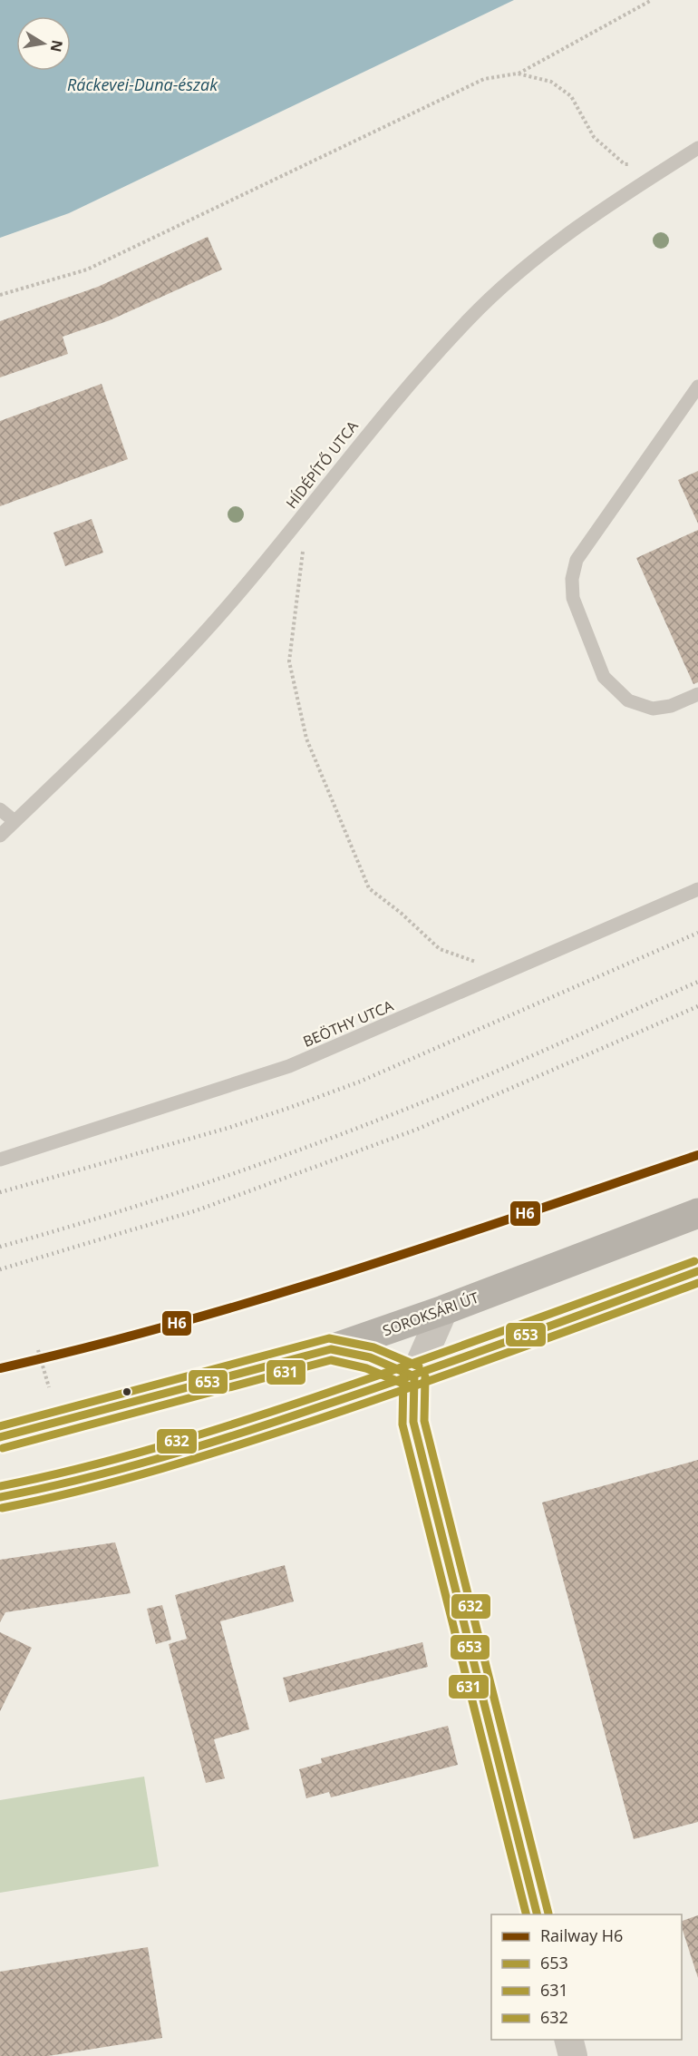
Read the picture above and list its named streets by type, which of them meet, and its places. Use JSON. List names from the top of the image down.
{
  "streets": {
    "main road": ["SOROKSÁRI ÚT"],
    "lane": ["HÍDÉPÍTŐ UTCA", "BEÖTHY UTCA"]
  },
  "water": ["Ráckevei-Duna-észak"],
  "lines": [
    "rail line H6",
    "transit line 632",
    "transit line 653",
    "transit line 631"
  ],
  "legend": [
    "Railway H6",
    "653",
    "631",
    "632"
  ],
  "north": "right"
}
